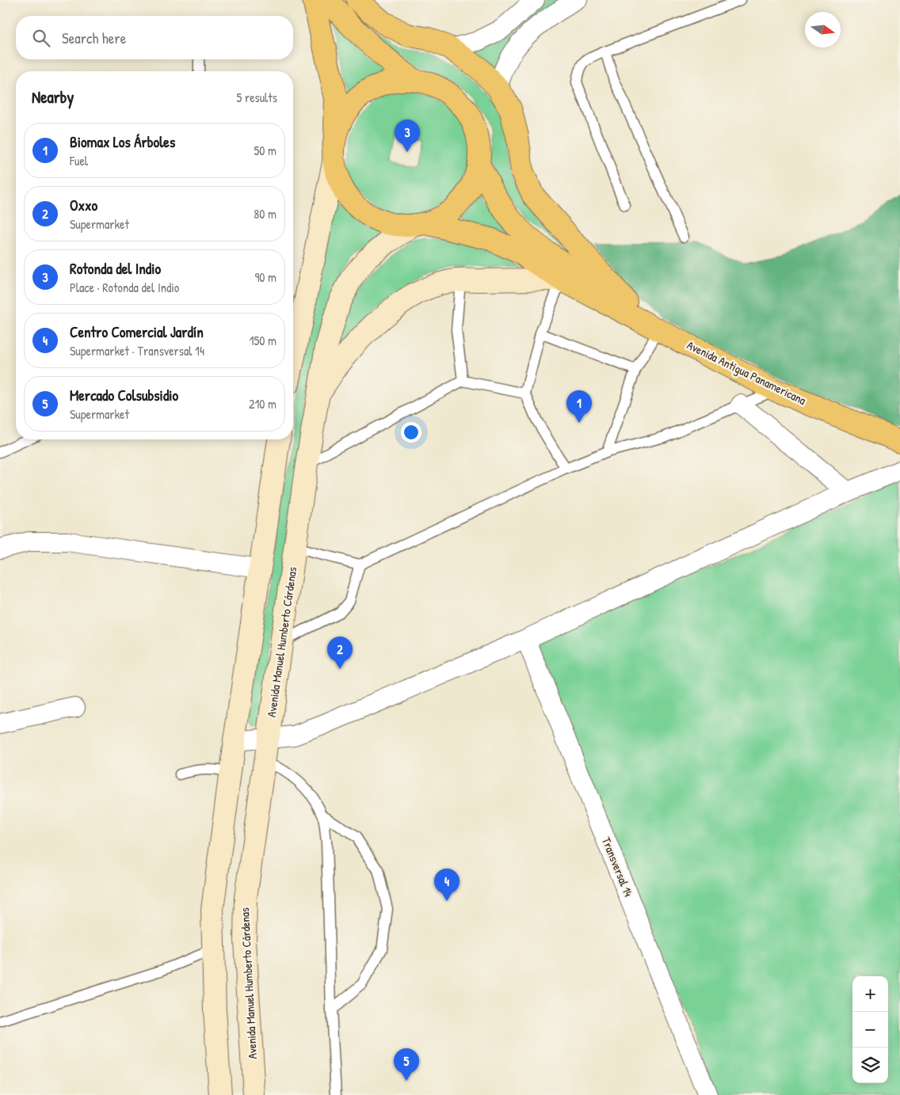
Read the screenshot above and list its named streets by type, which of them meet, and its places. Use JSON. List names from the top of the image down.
{
  "streets": {
    "main road": ["Avenida Antigua Panamericana", "Avenida Manuel Humberto Cárdenas"],
    "street": ["Transversal 14"]
  },
  "crossings": [
    ["Avenida Antigua Panamericana", "Avenida Manuel Humberto Cárdenas"]
  ],
  "north": "right",
  "page": {
    "search": "Search here",
    "heading": ["Nearby", "5 results"],
    "pins": [
      "3",
      "1",
      "2",
      "4",
      "5"
    ],
    "list": [
      {
        "mark": "1",
        "name": "Biomax Los Árboles",
        "note": "Fuel",
        "value": "50 m"
      },
      {
        "mark": "2",
        "name": "Oxxo",
        "note": "Supermarket",
        "value": "80 m"
      },
      {
        "mark": "3",
        "name": "Rotonda del Indio",
        "note": "Place · Rotonda del Indio",
        "value": "90 m"
      },
      {
        "mark": "4",
        "name": "Centro Comercial Jardín",
        "note": "Supermarket · Transversal 14",
        "value": "150 m"
      },
      {
        "mark": "5",
        "name": "Mercado Colsubsidio",
        "note": "Supermarket",
        "value": "210 m"
      }
    ],
    "map_buttons": ["+", "−"]
  }
}
